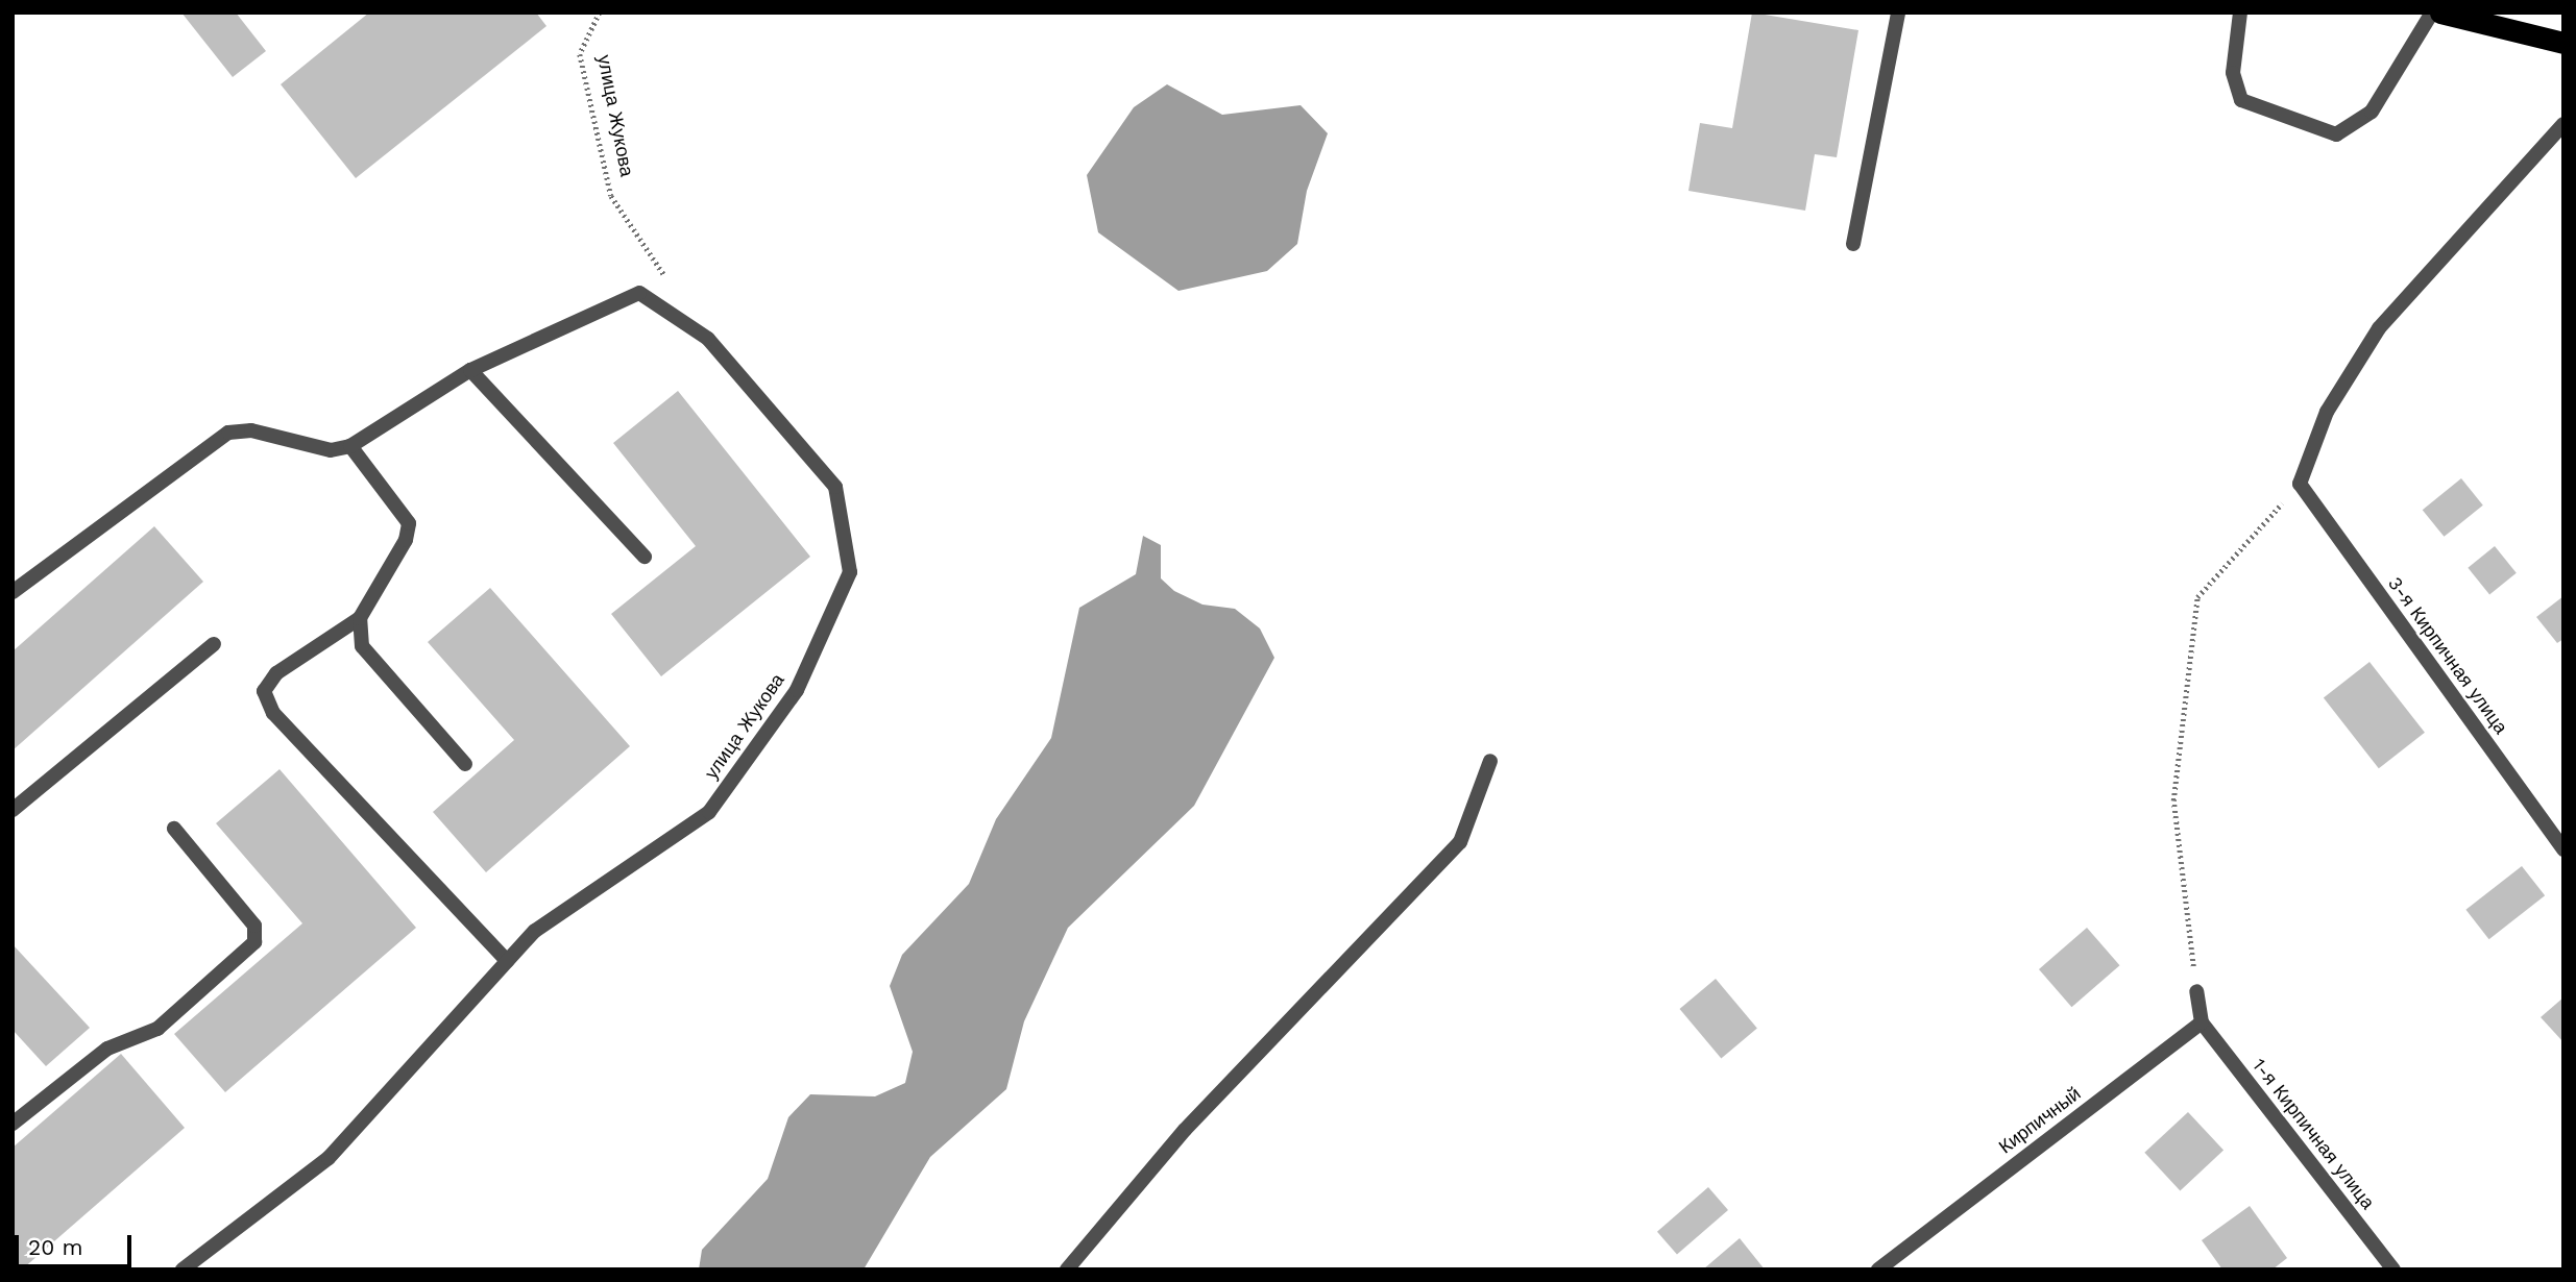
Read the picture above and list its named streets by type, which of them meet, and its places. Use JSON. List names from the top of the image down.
{
  "streets": {
    "street": [
      "улица Жукова",
      "3-я Кирпичная улица",
      "Кирпичный",
      "1-я Кирпичная улица"
    ]
  },
  "crossings": [
    ["Кирпичный", "1-я Кирпичная улица"]
  ],
  "scale_bar": "20 m"
}
